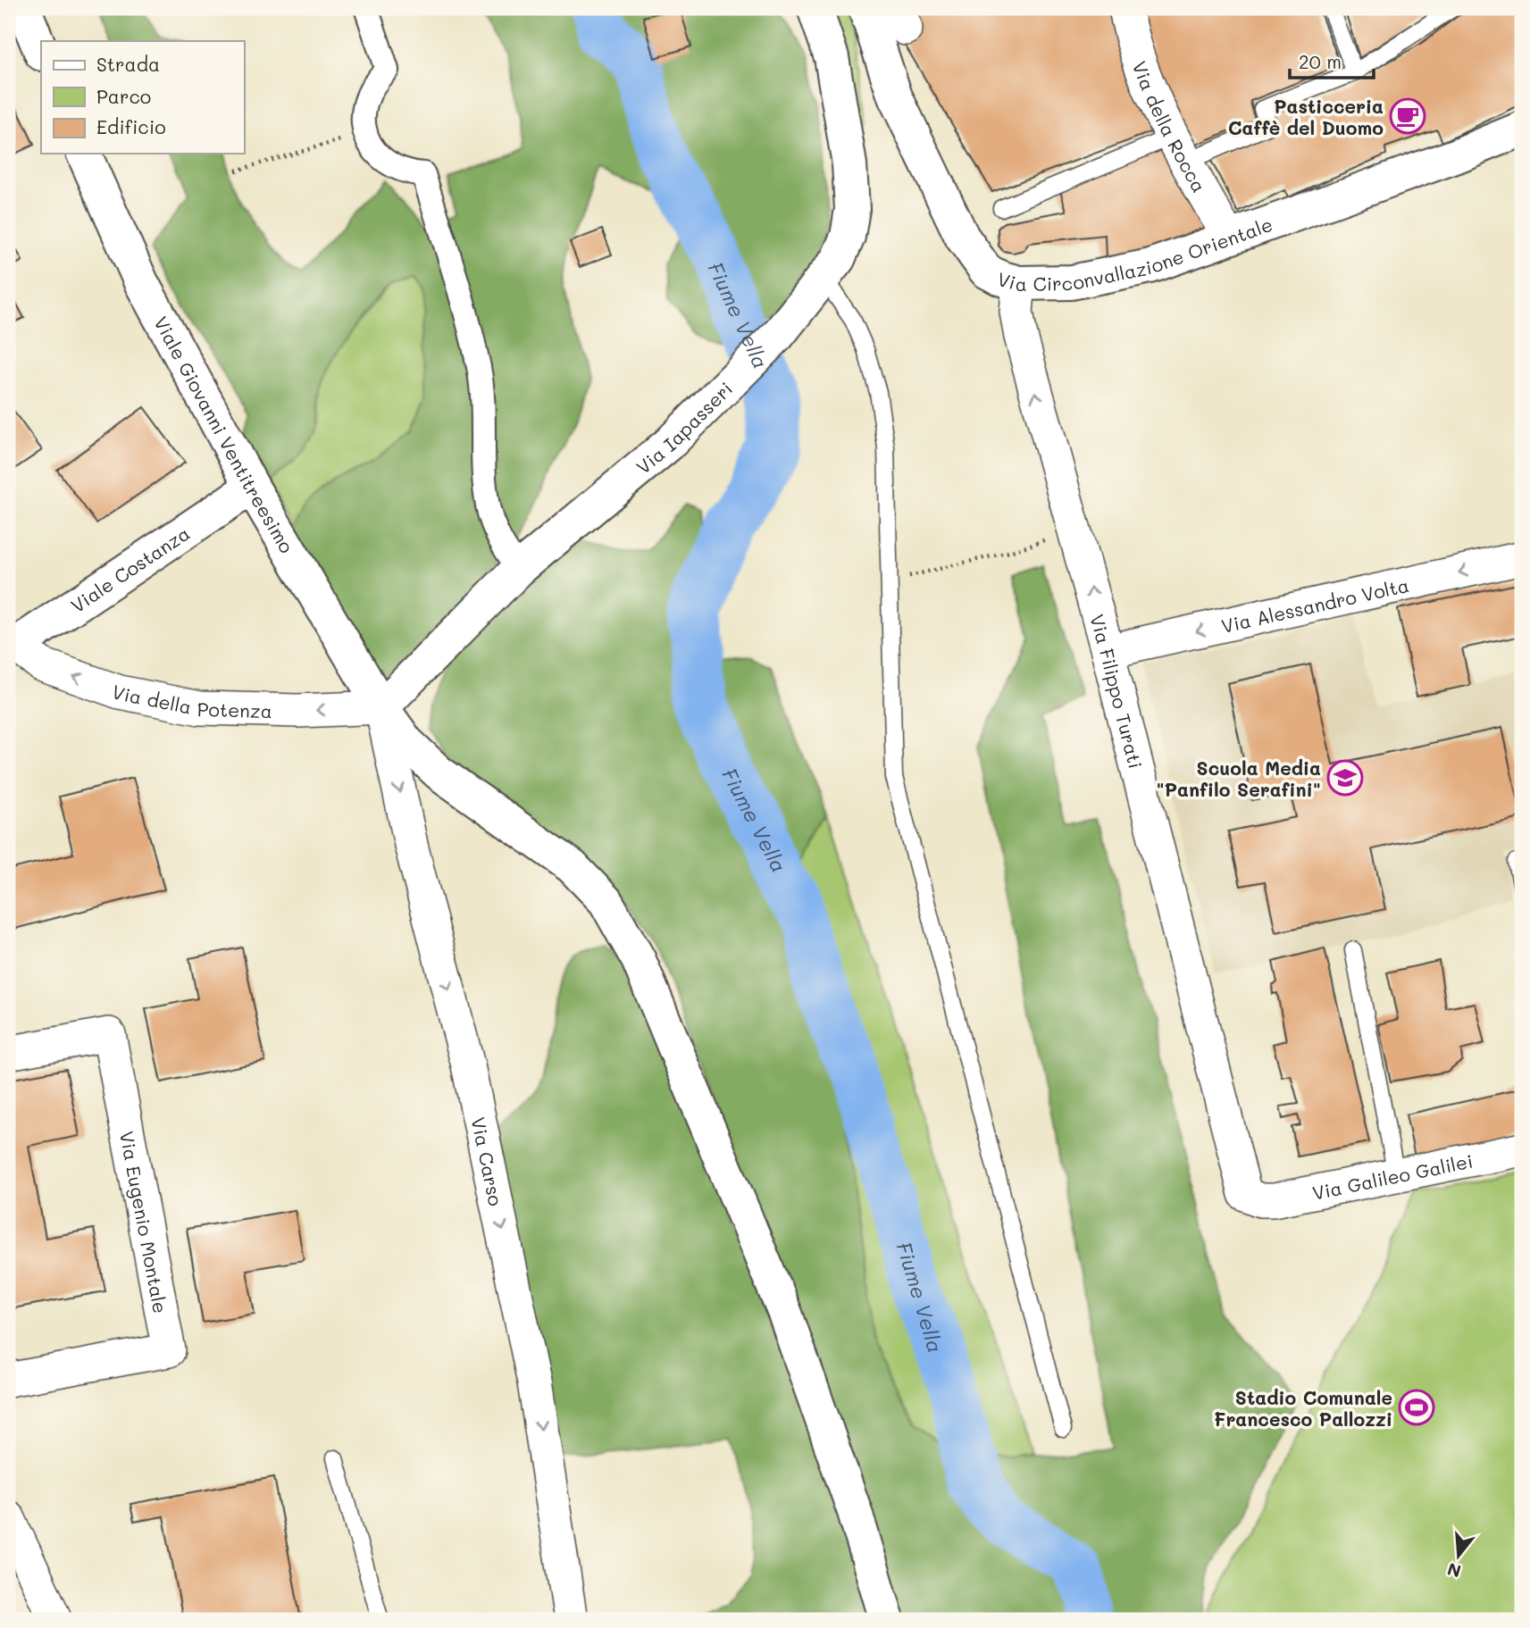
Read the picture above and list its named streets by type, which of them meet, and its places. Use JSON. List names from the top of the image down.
{
  "streets": {
    "street": [
      "Via della Rocca",
      "Via Circonvallazione Orientale",
      "Via Iapasseri",
      "Viale Giovanni Ventitreesimo",
      "Viale Costanza",
      "Via Alessandro Volta",
      "Via Filippo Turati",
      "Via della Potenza",
      "Via Carso",
      "Via Galileo Galilei",
      "Via Eugenio Montale"
    ]
  },
  "crossings": [
    ["Via della Rocca", "Via Circonvallazione Orientale"],
    ["Via Circonvallazione Orientale", "Via Filippo Turati"],
    ["Via Iapasseri", "Viale Giovanni Ventitreesimo"],
    ["Via Iapasseri", "Via della Potenza"],
    ["Via Iapasseri", "Via Carso"],
    ["Viale Giovanni Ventitreesimo", "Viale Costanza"],
    ["Viale Giovanni Ventitreesimo", "Via della Potenza"],
    ["Viale Giovanni Ventitreesimo", "Via Carso"],
    ["Viale Costanza", "Via della Potenza"],
    ["Via Alessandro Volta", "Via Filippo Turati"],
    ["Via Filippo Turati", "Via Galileo Galilei"],
    ["Via della Potenza", "Via Carso"]
  ],
  "one_way": [
    "Via Alessandro Volta",
    "Via Filippo Turati",
    "Via della Potenza",
    "Via Carso"
  ],
  "water": ["Fiume Vella"],
  "places": {
    "cafe": ["Pasticceria Caffè del Duomo"],
    "school or university": ["Scuola Media \"Panfilo Serafini\""],
    "sports": ["Stadio Comunale Francesco Pallozzi"]
  },
  "legend": ["Strada", "Parco", "Edificio"],
  "scale_bar": "20 m",
  "north": "bottom"
}
